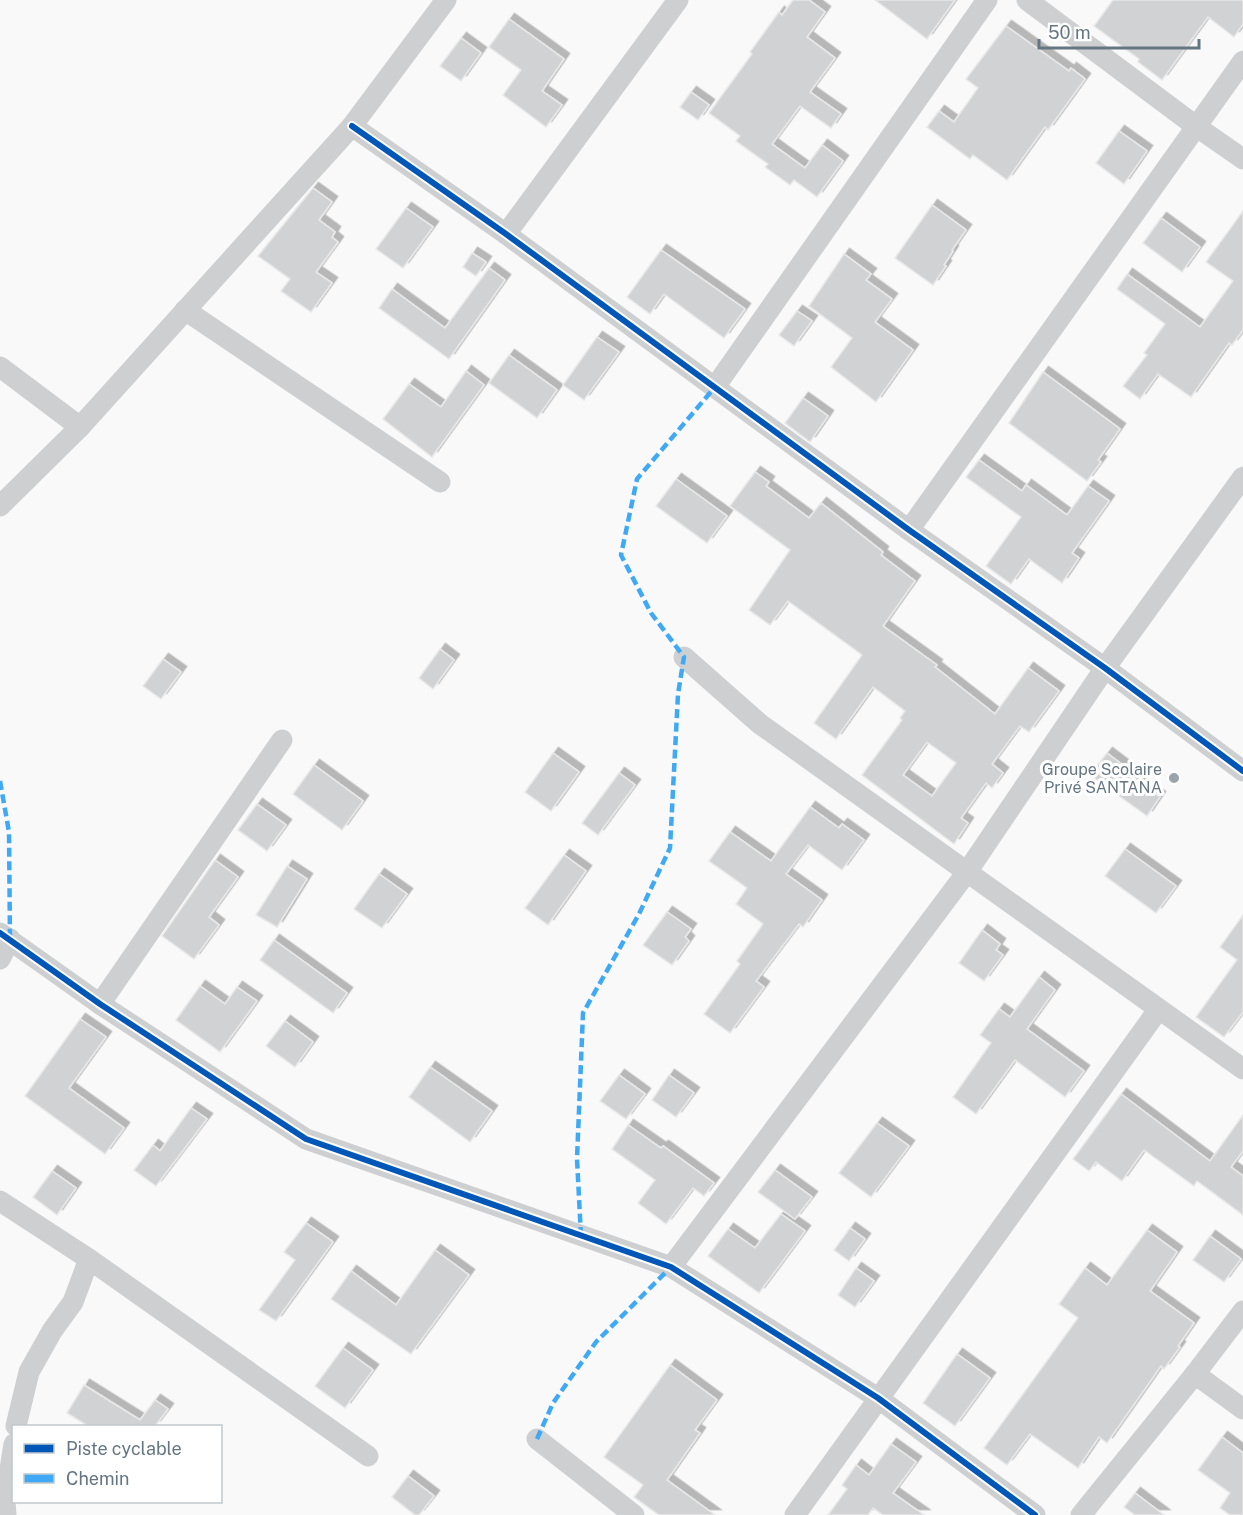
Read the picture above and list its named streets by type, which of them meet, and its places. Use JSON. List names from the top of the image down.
{
  "places": ["Groupe Scolaire Privé SANTANA"],
  "legend": ["Piste cyclable", "Chemin"],
  "scale_bar": "50 m"
}
